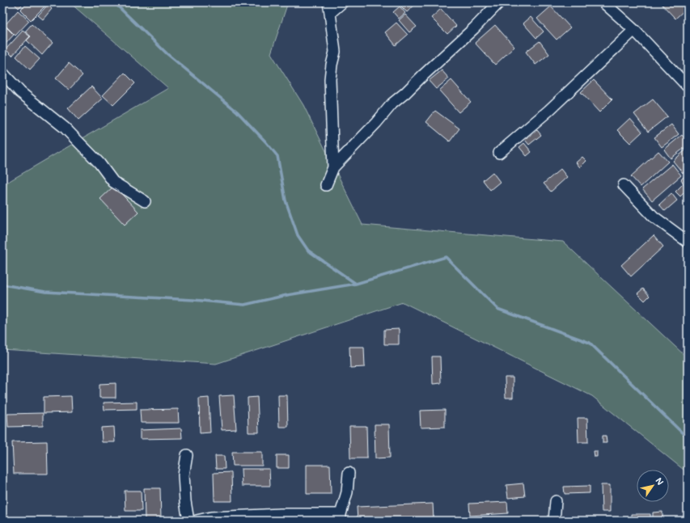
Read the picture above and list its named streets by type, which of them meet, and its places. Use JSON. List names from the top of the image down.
{
  "north": "top right"
}
